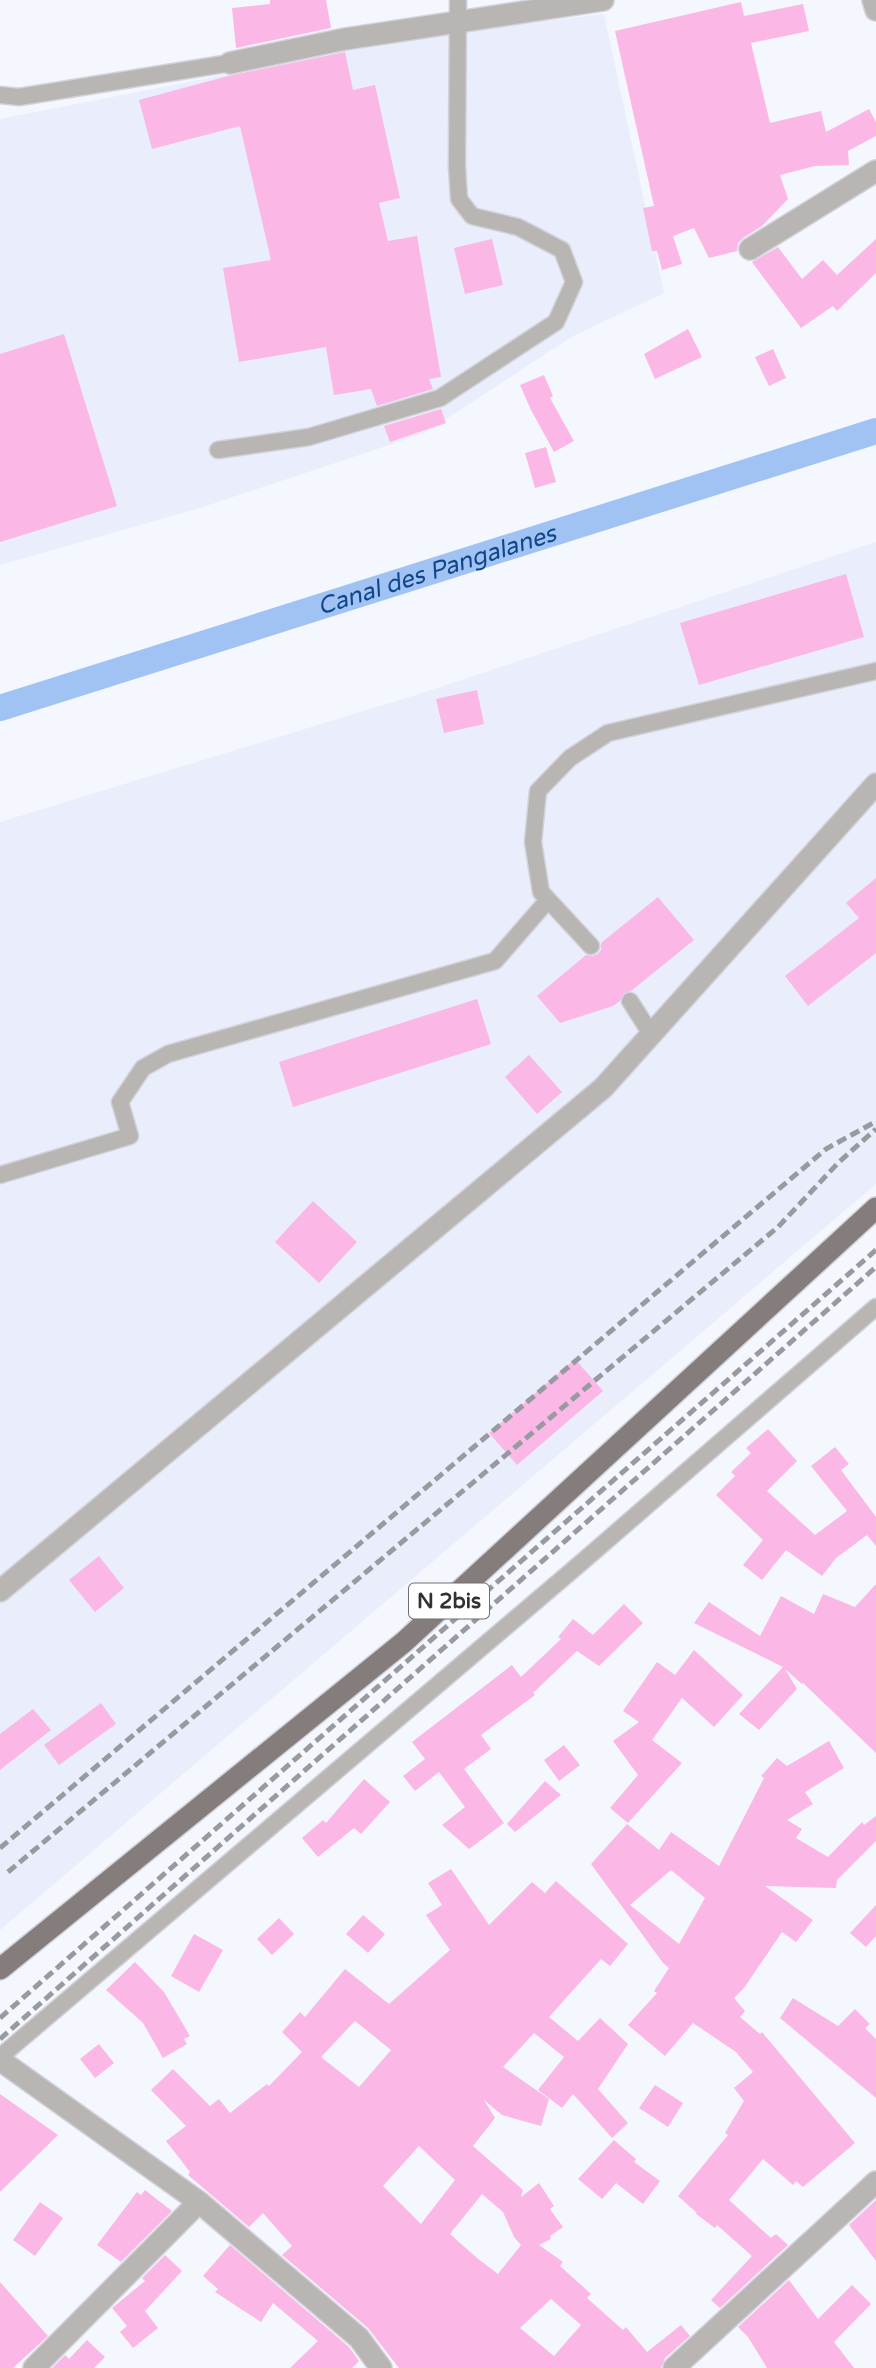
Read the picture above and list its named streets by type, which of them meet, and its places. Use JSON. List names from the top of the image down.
{
  "streets": {
    "main road": ["N 2bis"]
  },
  "water": ["Canal des Pangalanes"]
}
